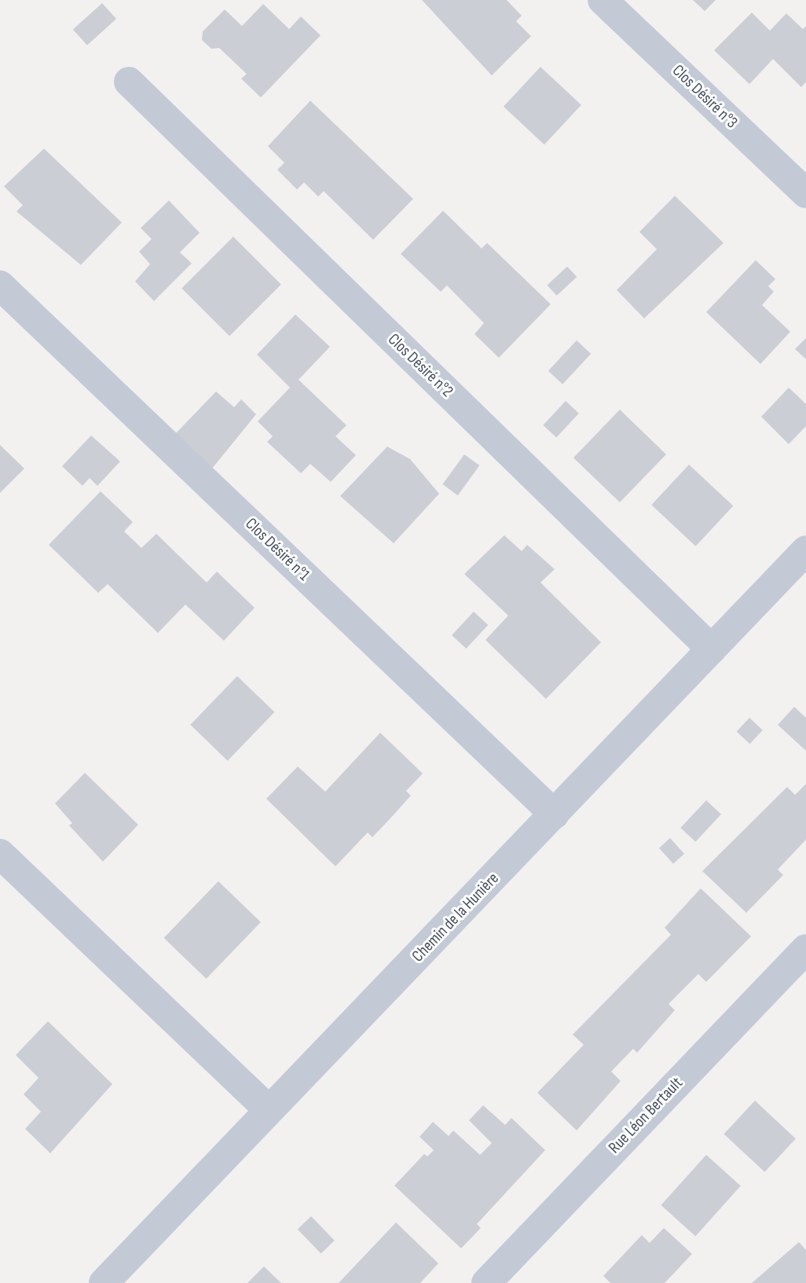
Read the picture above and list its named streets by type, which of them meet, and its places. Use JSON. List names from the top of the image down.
{
  "streets": {
    "street": [
      "Clos Désiré n°3",
      "Clos Désiré n°2",
      "Clos Désiré n°1",
      "Chemin de la Hunière",
      "Rue Léon Bertault"
    ]
  },
  "crossings": [
    ["Clos Désiré n°2", "Chemin de la Hunière"],
    ["Clos Désiré n°1", "Chemin de la Hunière"]
  ]
}
